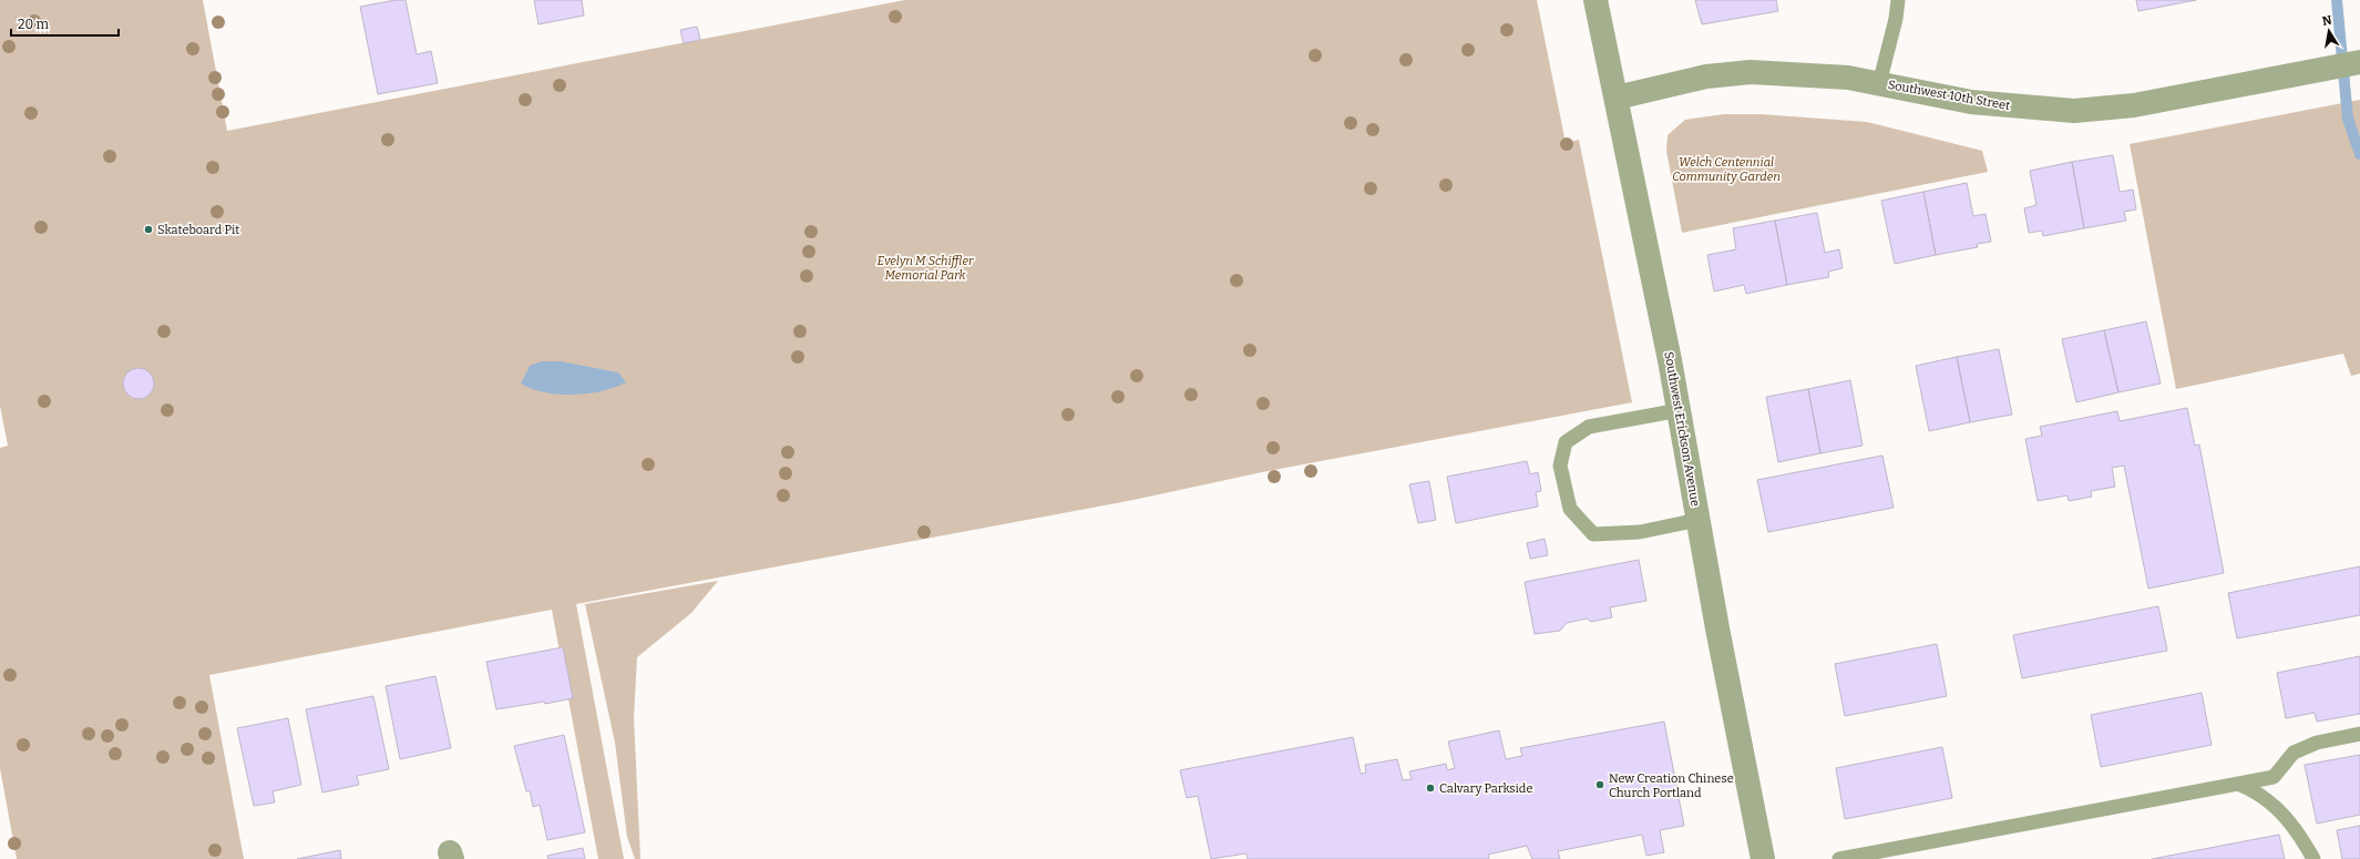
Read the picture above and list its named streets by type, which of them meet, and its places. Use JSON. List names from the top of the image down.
{
  "streets": {
    "street": ["Southwest 10th Street", "Southwest Erickson Avenue"]
  },
  "crossings": [
    ["Southwest 10th Street", "Southwest Erickson Avenue"]
  ],
  "parks": ["Welch Centennial Community Garden", "Evelyn M Schiffler Memorial Park"],
  "places": ["Skateboard Pit", "New Creation Chinese Church Portland", "Calvary Parkside"],
  "scale_bar": "20 m",
  "north": "top"
}
